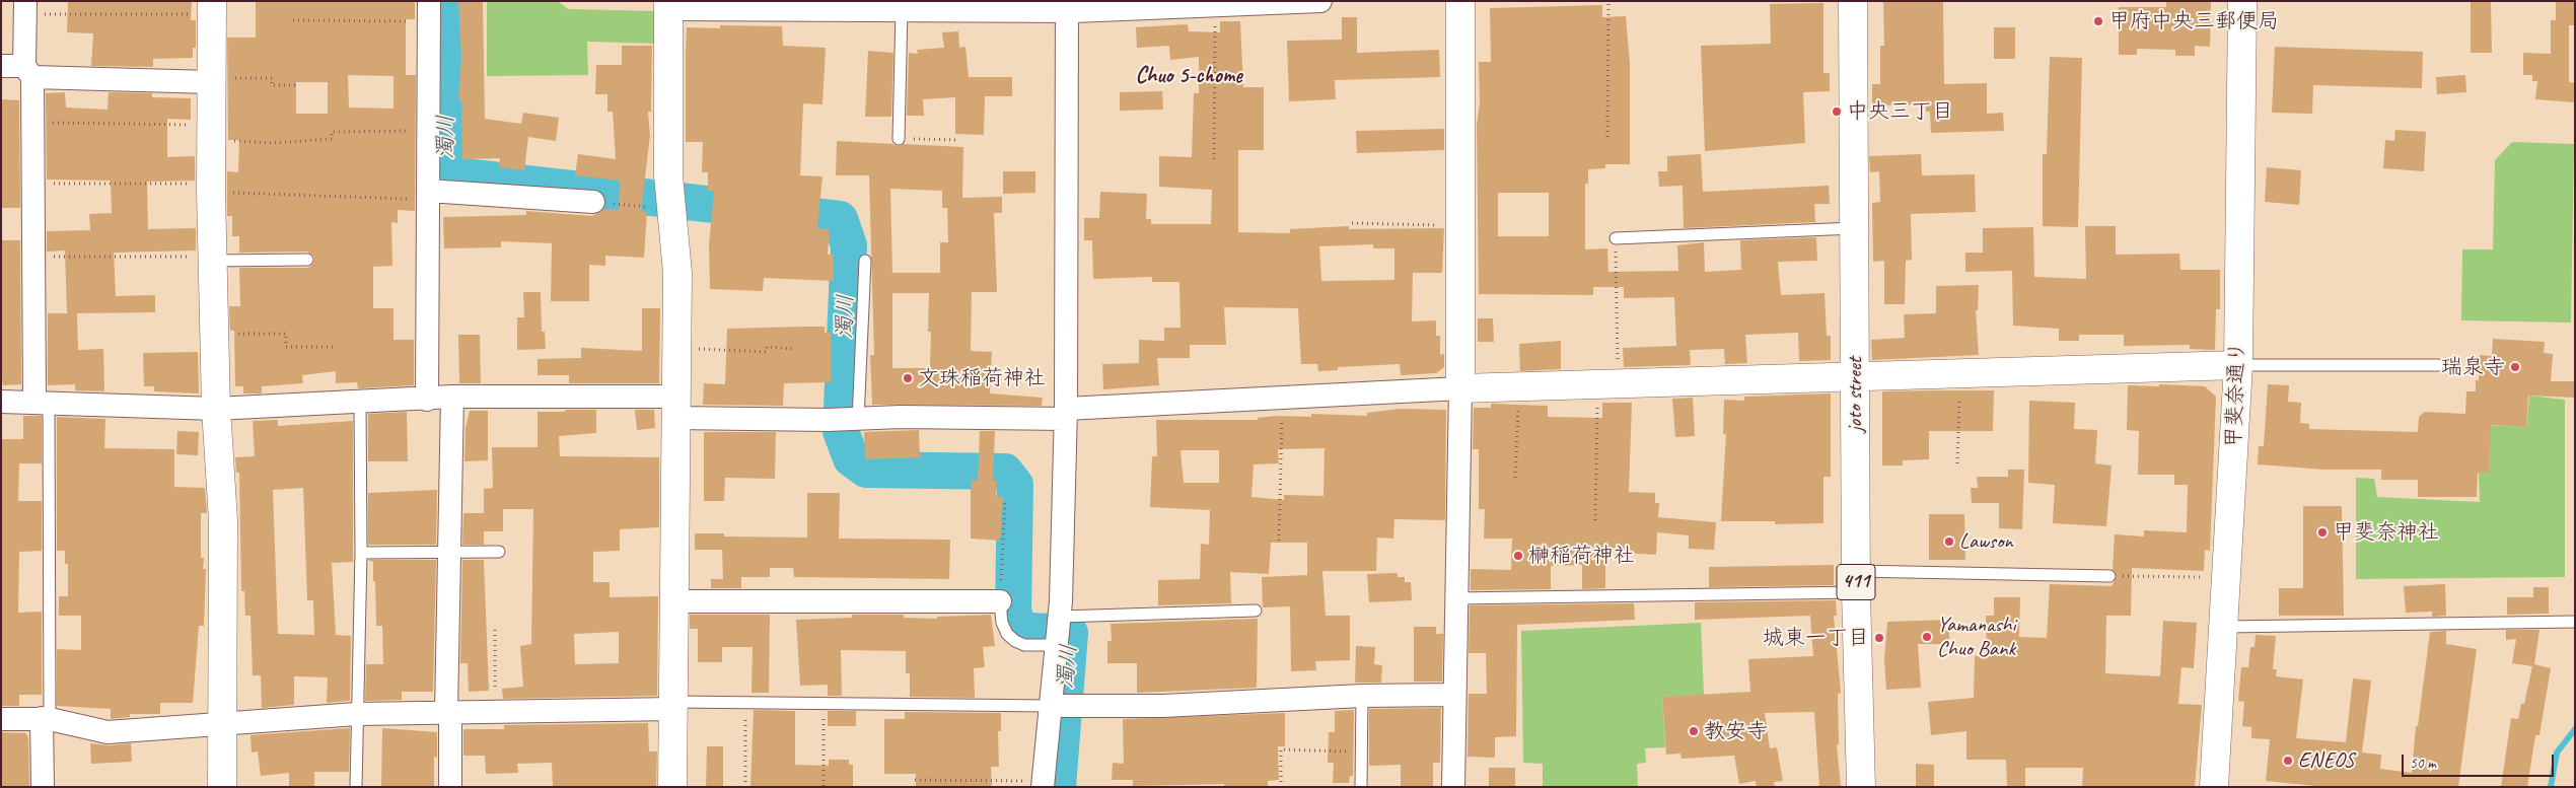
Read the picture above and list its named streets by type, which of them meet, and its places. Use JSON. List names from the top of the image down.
{
  "streets": {
    "main road": ["joto street", "甲斐奈通り", "411"]
  },
  "districts": ["Chuo 5-chome"],
  "water": ["濁川"],
  "places": [
    "甲府中央三郵便局",
    "中央三丁目",
    "瑞泉寺",
    "文珠稲荷神社",
    "甲斐奈神社",
    "Lawson",
    "榊稲荷神社",
    "Yamanashi Chuo Bank",
    "城東一丁目",
    "教安寺",
    "ENEOS"
  ],
  "scale_bar": "50 m"
}
